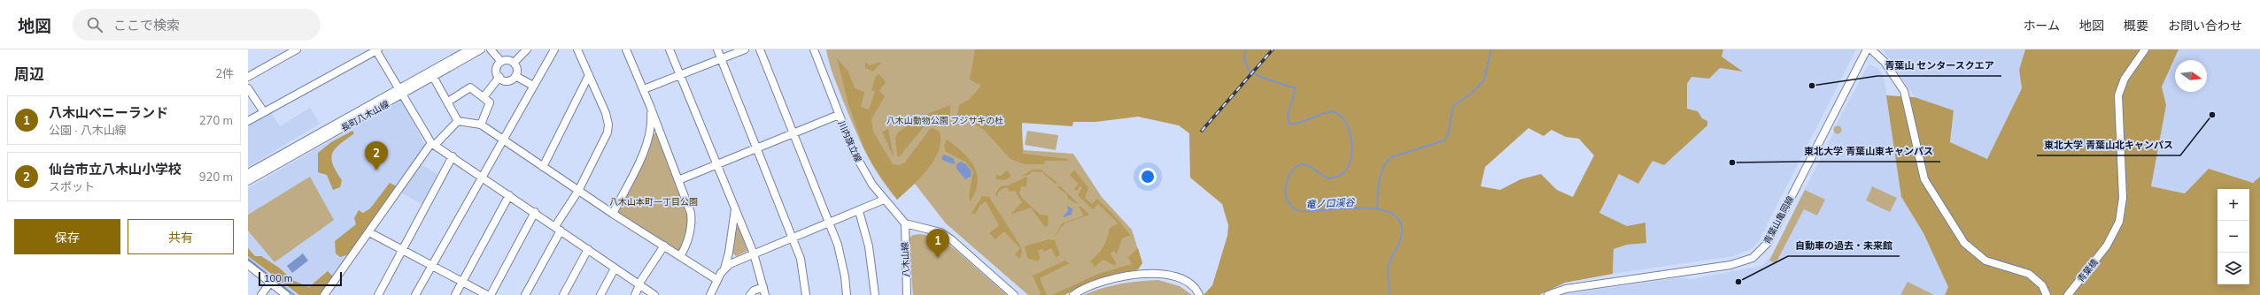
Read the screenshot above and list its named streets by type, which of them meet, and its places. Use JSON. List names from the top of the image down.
{
  "streets": {
    "street": [
      "長町八木山線",
      "川内旗立線",
      "青葉山亀岡線",
      "八木山線",
      "青葉橋"
    ]
  },
  "crossings": [
    ["川内旗立線", "八木山線"]
  ],
  "water": ["竜ノ口渓谷"],
  "parks": ["八木山動物公園 フジサキの杜", "八木山本町一丁目公園"],
  "places": [
    "青葉山 センタースクエア",
    "東北大学 青葉山北キャンパス",
    "東北大学 青葉山東キャンパス",
    "自動車の過去・未来館"
  ],
  "scale_bar": "100 m",
  "north": "right",
  "page": {
    "header": "地図",
    "search": "ここで検索",
    "nav": [
      "ホーム",
      "地図",
      "概要",
      "お問い合わせ"
    ],
    "heading": ["周辺", "2件"],
    "list": [
      {
        "mark": "1",
        "name": "八木山ベニーランド",
        "note": "公園 · 八木山線",
        "value": "270 m"
      },
      {
        "mark": "2",
        "name": "仙台市立八木山小学校",
        "note": "スポット",
        "value": "920 m"
      }
    ],
    "pins": ["2", "1"],
    "map_buttons": ["+", "−"],
    "buttons": ["保存", "共有"],
    "scale": "100 m"
  }
}
